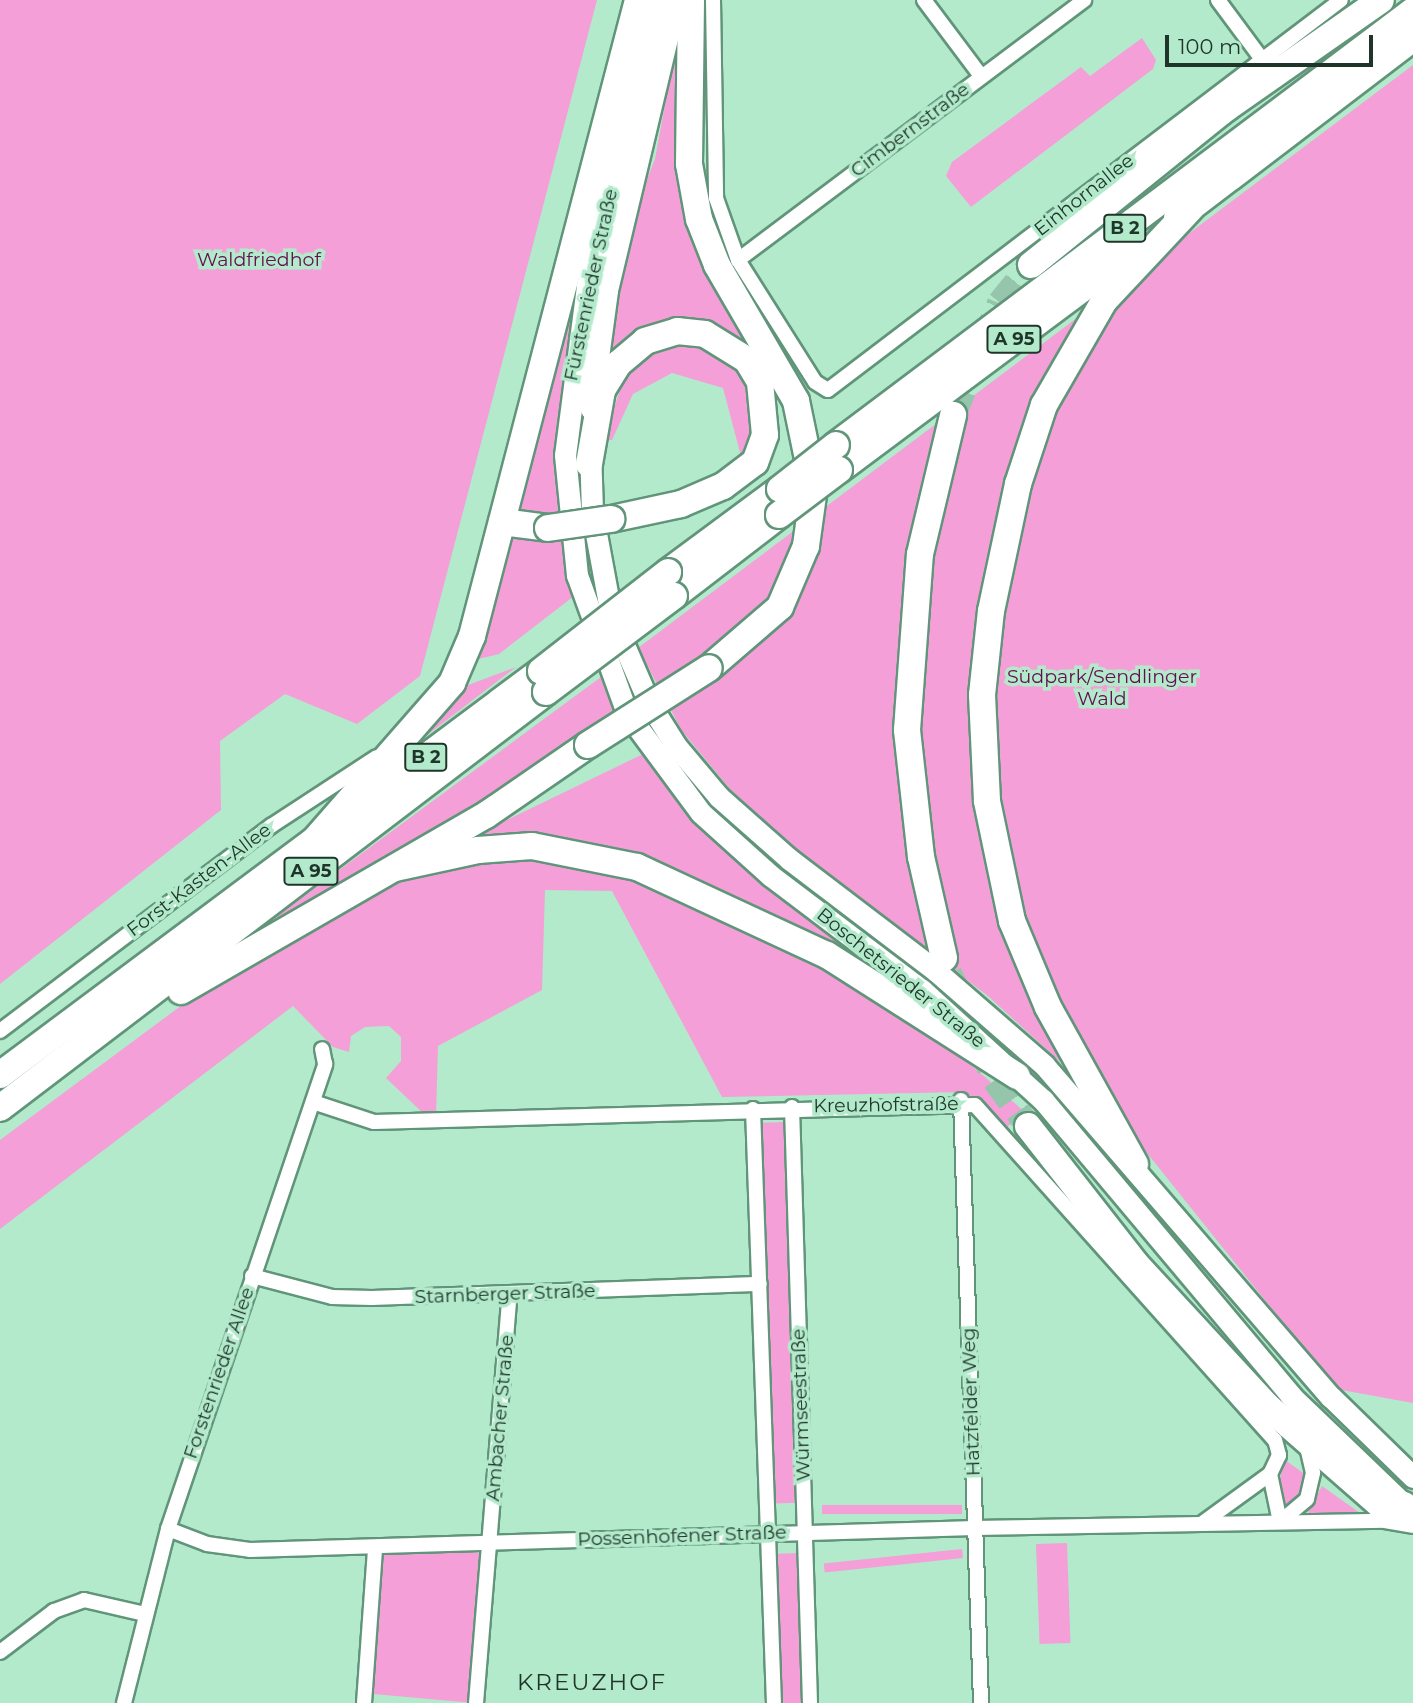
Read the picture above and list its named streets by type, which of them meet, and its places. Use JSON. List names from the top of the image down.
{
  "streets": {
    "highway": ["B 2", "A 95"],
    "main road": ["Fürstenrieder Straße", "Boschetsrieder Straße"],
    "street": [
      "Cimbernstraße",
      "Einhornallee",
      "Forst-Kasten-Allee",
      "Kreuzhofstraße",
      "Starnberger Straße",
      "Forstenrieder Allee",
      "Hatzfelder Weg",
      "Würmseestraße",
      "Ambacher Straße",
      "Possenhofener Straße"
    ]
  },
  "crossings": [
    ["Cimbernstraße", "Einhornallee"],
    ["B 2", "A 95"],
    ["Fürstenrieder Straße", "Boschetsrieder Straße"],
    ["Boschetsrieder Straße", "Possenhofener Straße"],
    ["Kreuzhofstraße", "Forstenrieder Allee"],
    ["Kreuzhofstraße", "Hatzfelder Weg"],
    ["Kreuzhofstraße", "Würmseestraße"],
    ["Kreuzhofstraße", "Possenhofener Straße"],
    ["Starnberger Straße", "Forstenrieder Allee"],
    ["Starnberger Straße", "Würmseestraße"],
    ["Starnberger Straße", "Ambacher Straße"],
    ["Forstenrieder Allee", "Possenhofener Straße"],
    ["Hatzfelder Weg", "Possenhofener Straße"],
    ["Würmseestraße", "Possenhofener Straße"],
    ["Ambacher Straße", "Possenhofener Straße"]
  ],
  "districts": ["KREUZHOF"],
  "parks": ["Waldfriedhof", "Südpark/Sendlinger Wald"],
  "scale_bar": "100 m"
}
